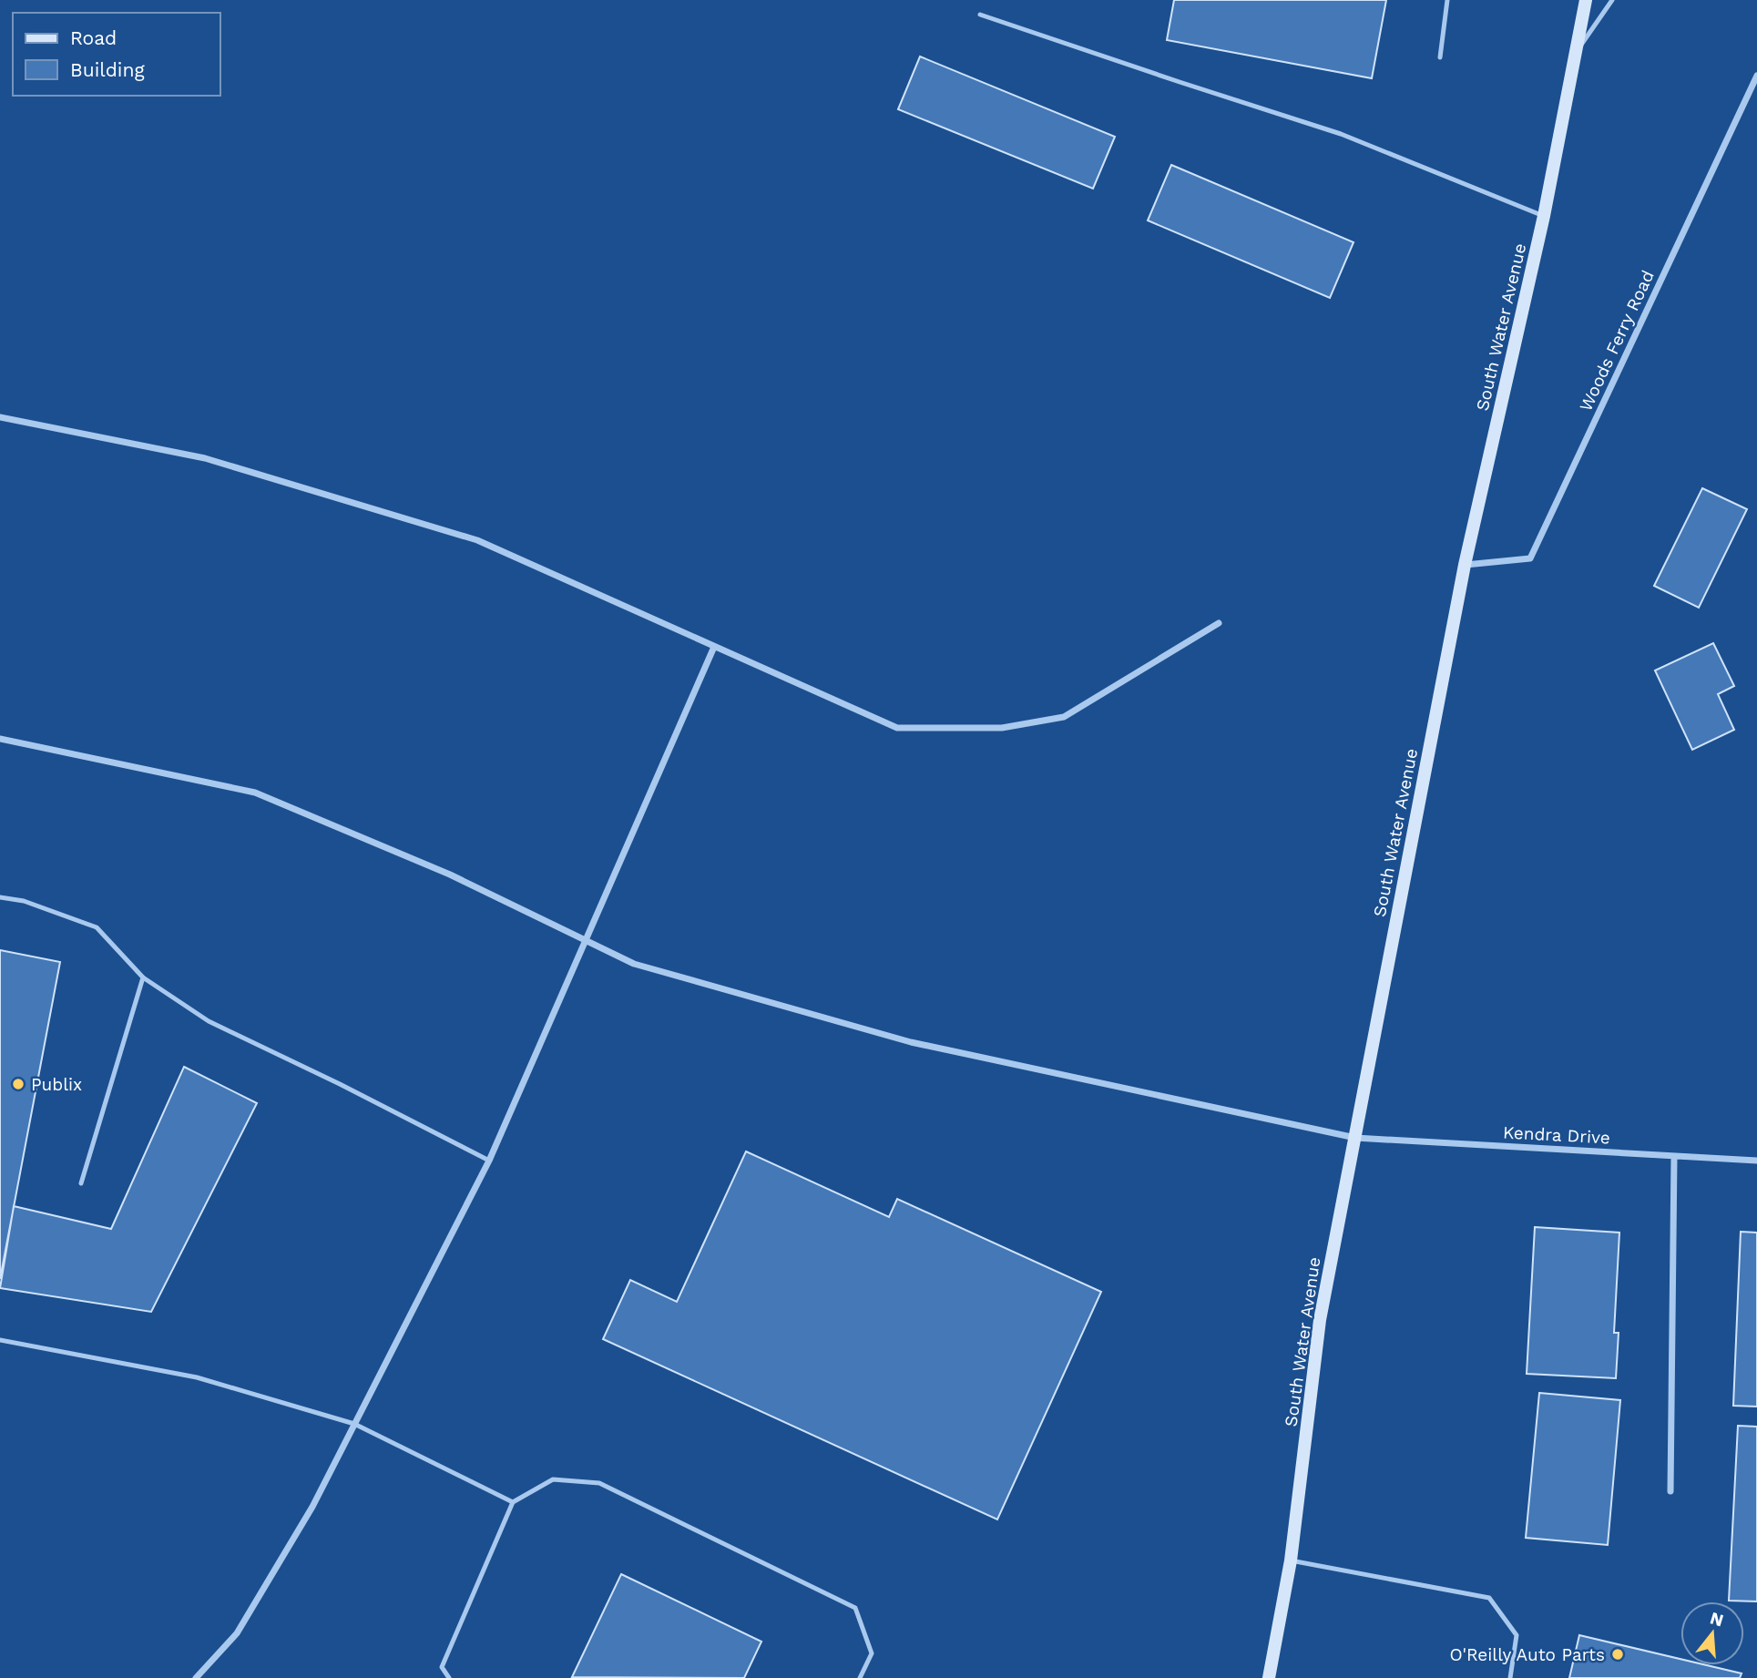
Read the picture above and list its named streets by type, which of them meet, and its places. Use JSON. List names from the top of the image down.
{
  "streets": {
    "main road": ["South Water Avenue"],
    "street": ["Woods Ferry Road", "Kendra Drive"]
  },
  "crossings": [
    ["South Water Avenue", "Woods Ferry Road"],
    ["South Water Avenue", "Kendra Drive"]
  ],
  "places": ["Publix", "O'Reilly Auto Parts"],
  "legend": ["Road", "Building"],
  "north": "top"
}
